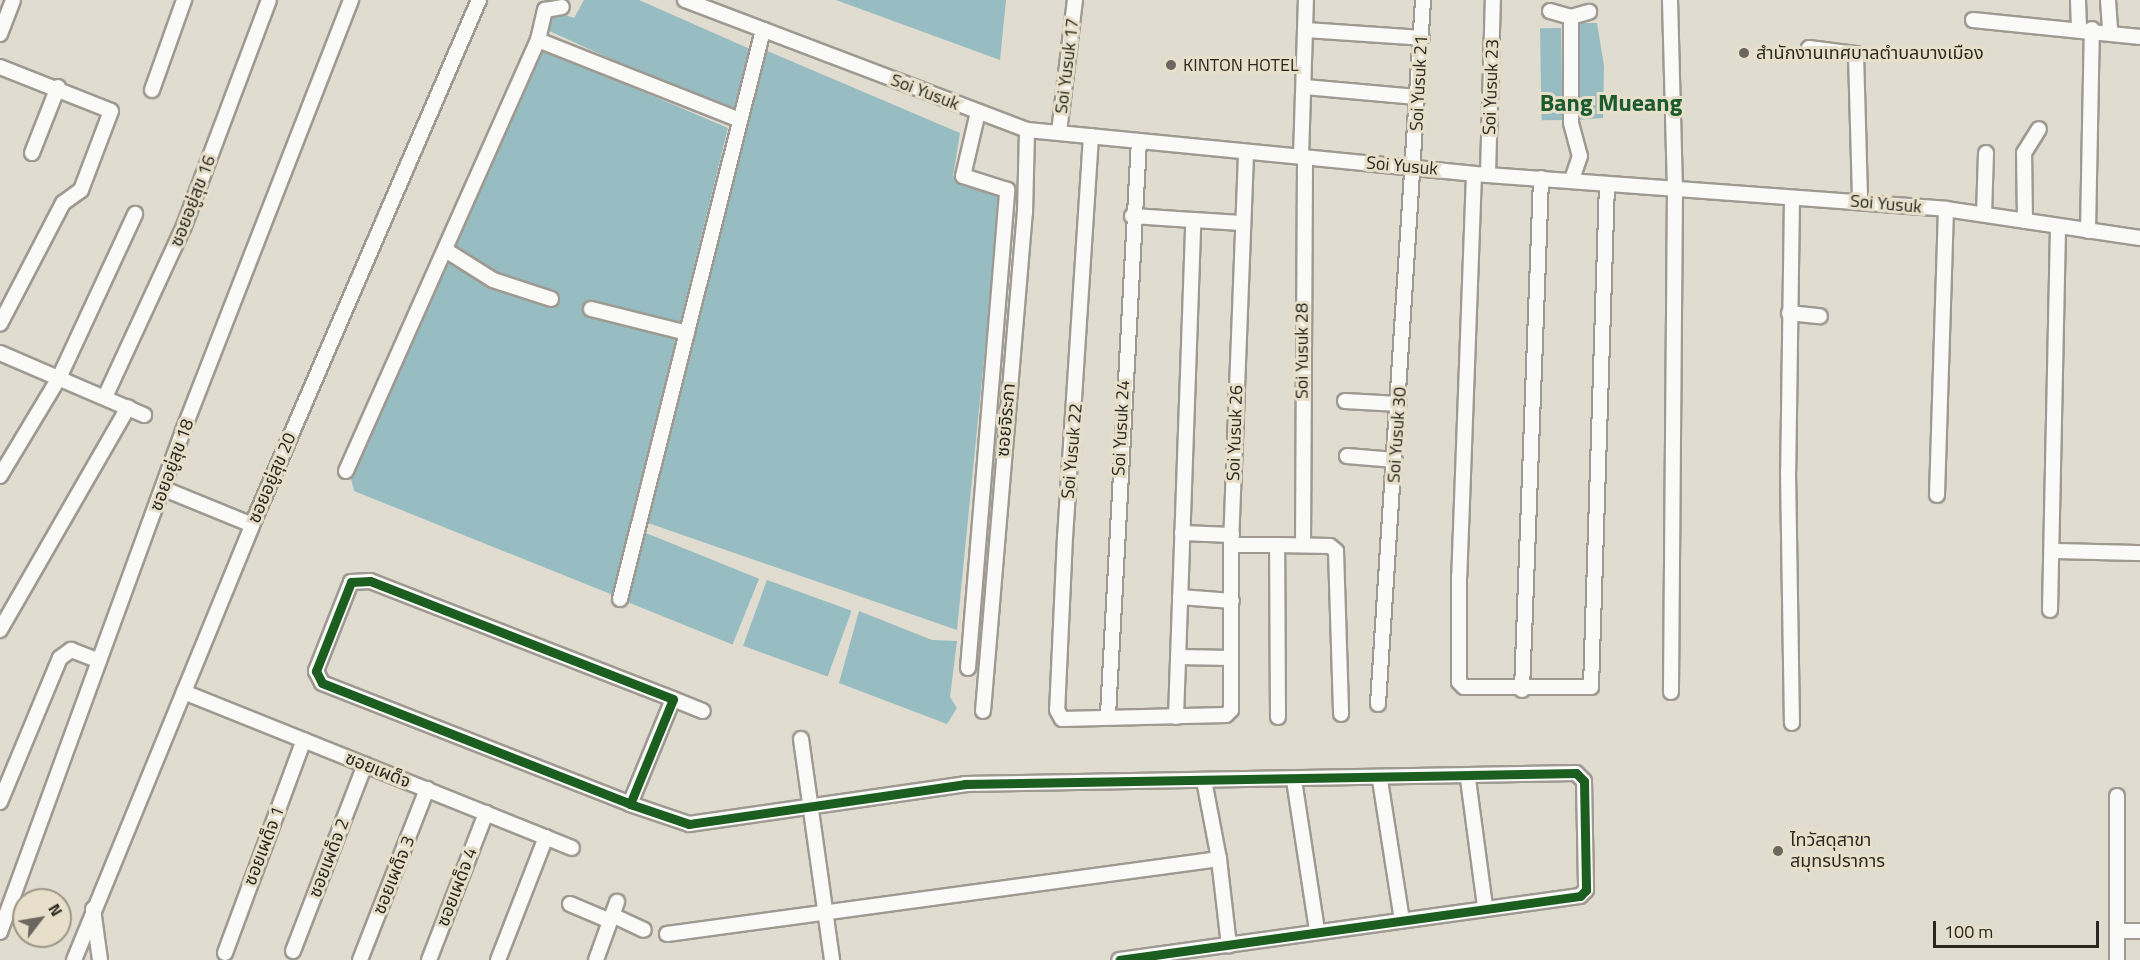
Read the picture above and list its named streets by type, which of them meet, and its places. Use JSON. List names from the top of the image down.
{
  "streets": {
    "street": [
      "Soi Yusuk 17",
      "Soi Yusuk 21",
      "Soi Yusuk 23",
      "Soi Yusuk",
      "ซอยอยู่สุข 16",
      "Soi Yusuk 28",
      "ซอยจิระภา",
      "Soi Yusuk 24",
      "Soi Yusuk 26",
      "Soi Yusuk 30",
      "Soi Yusuk 22",
      "ซอยอยู่สุข 18",
      "ซอยอยู่สุข 20",
      "ซอยเผด็จ",
      "ซอยเผด็จ 1",
      "ซอยเผด็จ 2",
      "ซอยเผด็จ 3",
      "ซอยเผด็จ 4"
    ]
  },
  "crossings": [
    ["Soi Yusuk 17", "Soi Yusuk"],
    ["Soi Yusuk 21", "Soi Yusuk"],
    ["Soi Yusuk 21", "Soi Yusuk 30"],
    ["Soi Yusuk 23", "Soi Yusuk"],
    ["Soi Yusuk", "Soi Yusuk 28"],
    ["Soi Yusuk", "ซอยจิระภา"],
    ["Soi Yusuk", "Soi Yusuk 24"],
    ["Soi Yusuk", "Soi Yusuk 26"],
    ["Soi Yusuk", "Soi Yusuk 30"],
    ["Soi Yusuk", "Soi Yusuk 22"],
    ["Soi Yusuk 24", "Soi Yusuk 22"],
    ["ซอยอยู่สุข 20", "ซอยเผด็จ"],
    ["ซอยเผด็จ", "ซอยเผด็จ 1"],
    ["ซอยเผด็จ", "ซอยเผด็จ 2"],
    ["ซอยเผด็จ", "ซอยเผด็จ 3"],
    ["ซอยเผด็จ", "ซอยเผด็จ 4"]
  ],
  "districts": ["Bang Mueang"],
  "places": ["สำนักงานเทศบาลตำบลบางเมือง", "KINTON HOTEL", "ไทวัสดุสาขา สมุทรปราการ"],
  "scale_bar": "100 m",
  "north": "top right"
}
